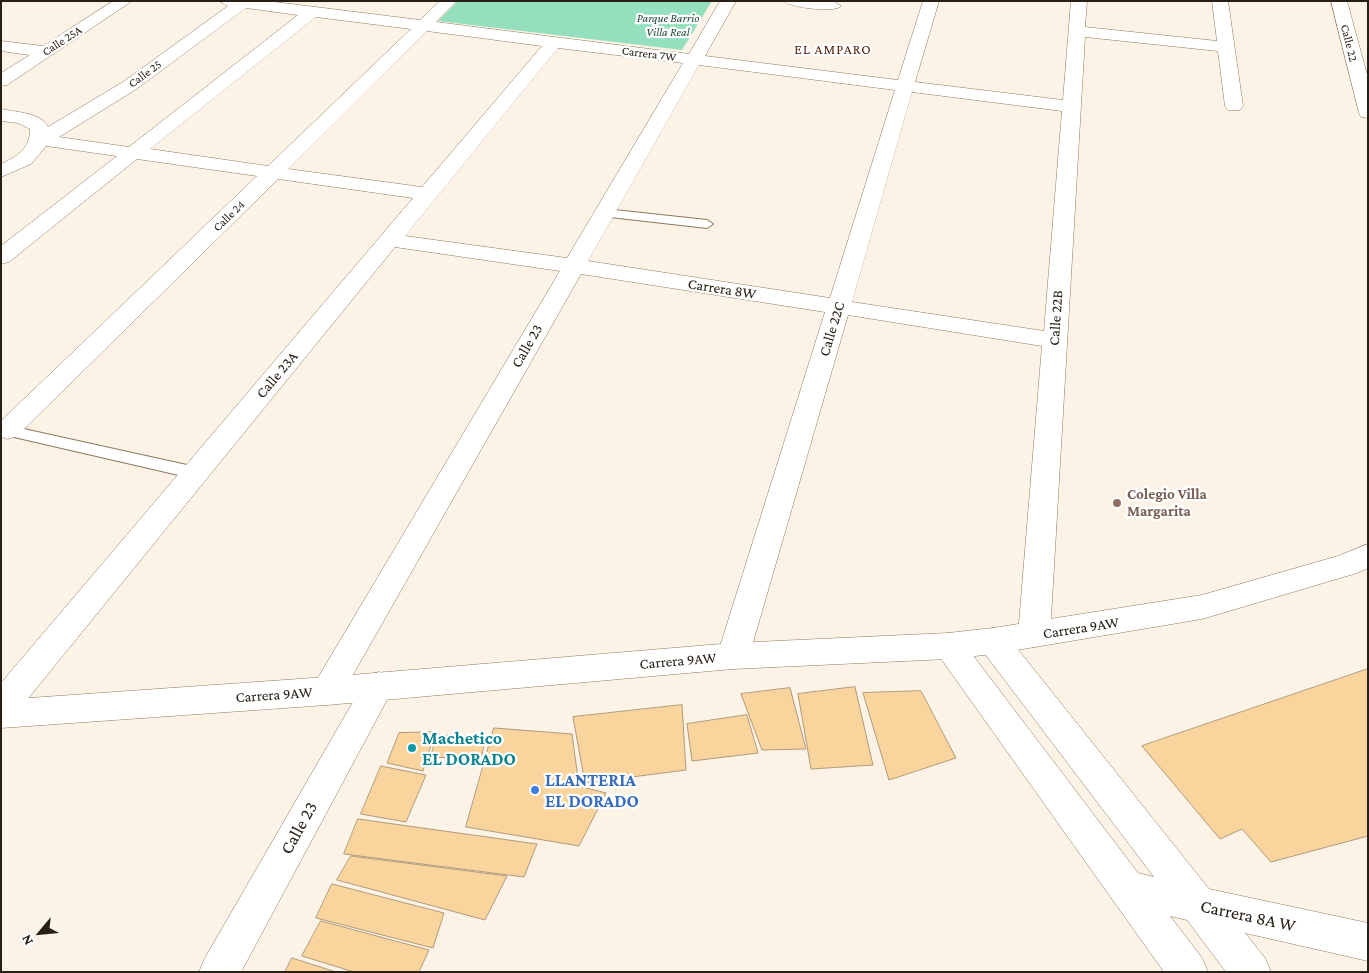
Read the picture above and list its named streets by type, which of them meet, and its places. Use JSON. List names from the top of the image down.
{
  "streets": {
    "street": [
      "Calle 25A",
      "Calle 22",
      "Carrera 7W",
      "Calle 25",
      "Calle 24",
      "Carrera 8W",
      "Calle 22B",
      "Calle 22C",
      "Calle 23",
      "Calle 23A",
      "Carrera 9AW",
      "Carrera 8A W"
    ]
  },
  "crossings": [
    ["Carrera 7W", "Calle 25"],
    ["Carrera 7W", "Calle 24"],
    ["Carrera 7W", "Calle 22B"],
    ["Carrera 7W", "Calle 22C"],
    ["Carrera 7W", "Calle 23"],
    ["Carrera 7W", "Calle 23A"],
    ["Carrera 8W", "Calle 22B"],
    ["Carrera 8W", "Calle 22C"],
    ["Carrera 8W", "Calle 23"],
    ["Carrera 8W", "Calle 23A"],
    ["Calle 22B", "Carrera 9AW"],
    ["Calle 22C", "Carrera 9AW"],
    ["Calle 23", "Carrera 9AW"]
  ],
  "districts": ["EL AMPARO"],
  "parks": ["Parque Barrio Villa Real"],
  "places": ["Colegio Villa Margarita", "Machetico EL DORADO", "LLANTERIA EL DORADO"],
  "north": "bottom left"
}
